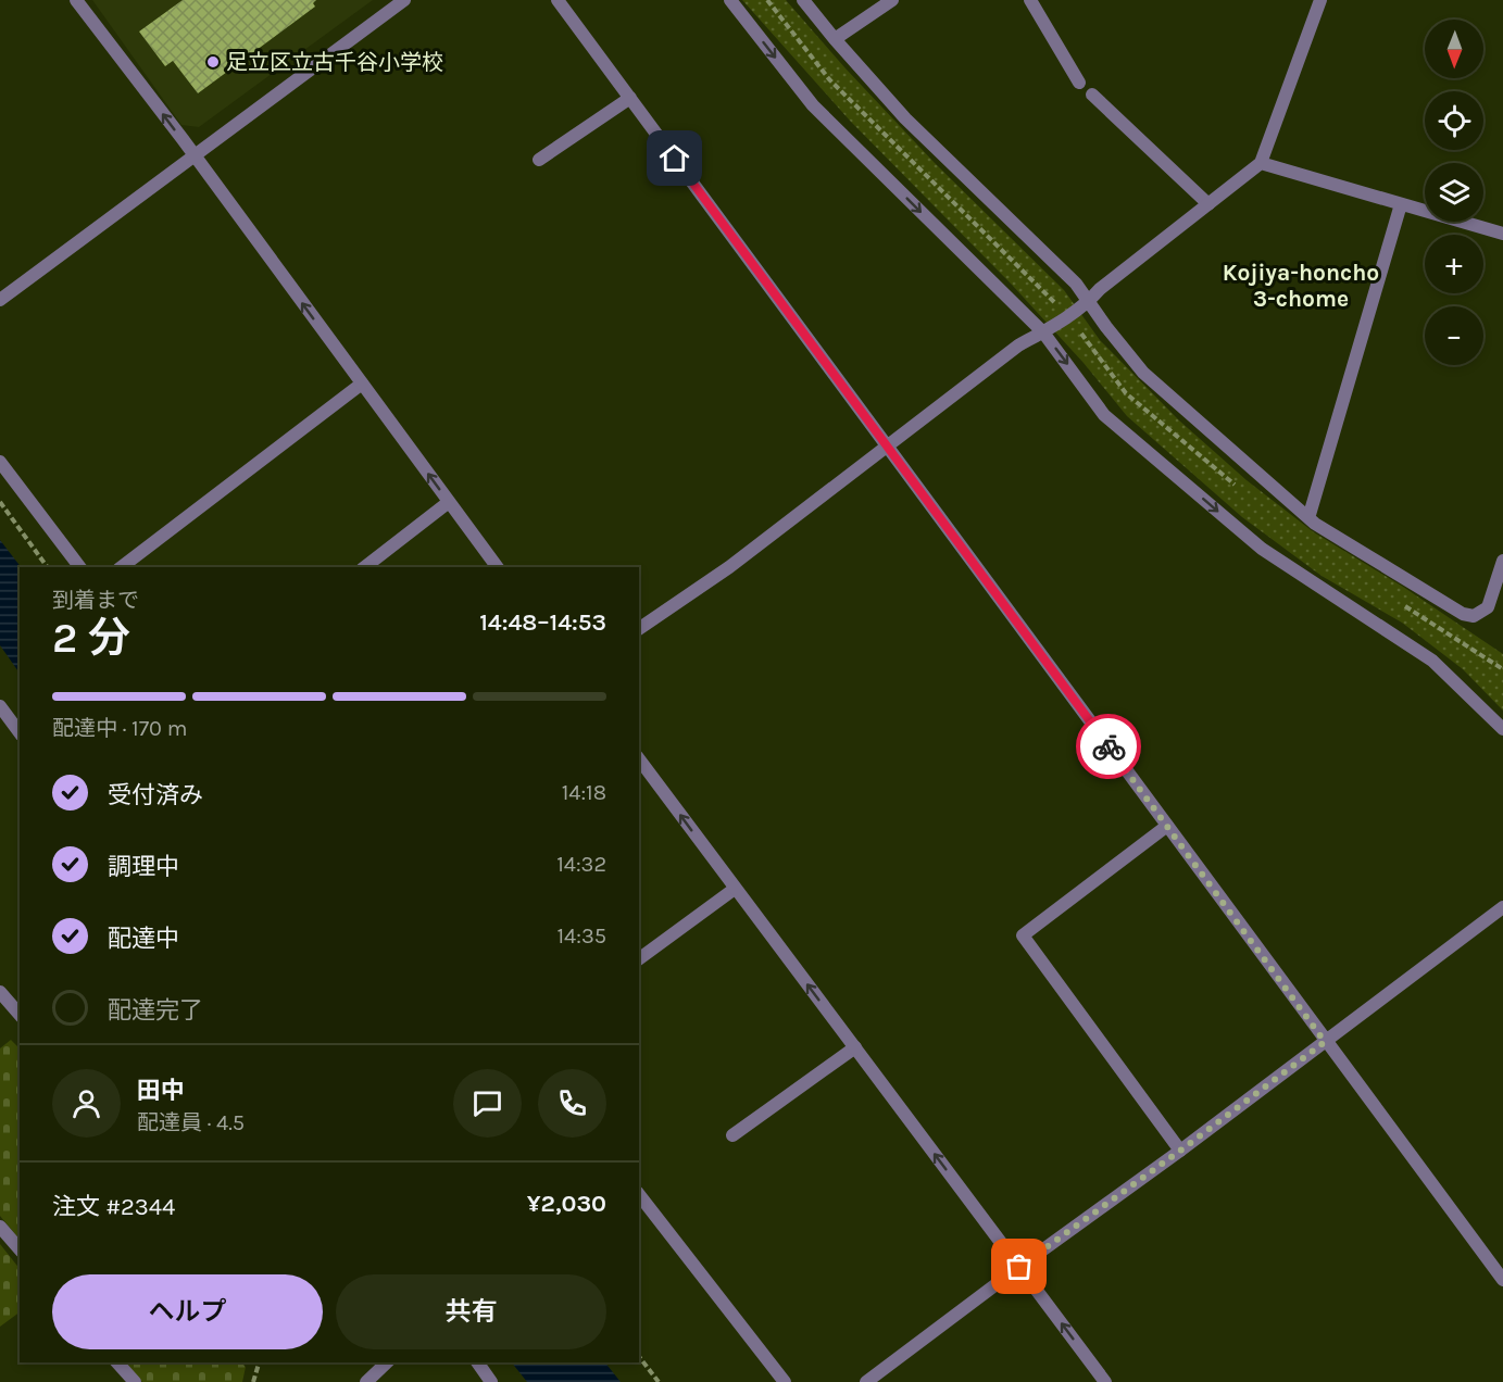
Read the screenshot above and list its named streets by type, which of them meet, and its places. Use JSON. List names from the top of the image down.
{
  "districts": ["Kojiya-honcho 3-chome"],
  "places": ["足立区立古千谷小学校"],
  "north": "bottom",
  "page": {
    "map_buttons": ["+", "−"],
    "heading": ["2 分", "到着まで", "14:48–14:53"],
    "panel": [
      "田中",
      "配達員 · 4.5",
      "注文 #2344",
      "¥2,030"
    ],
    "bar": "配達中 · 170 m",
    "list": [
      ["受付済み", "14:18"],
      ["調理中", "14:32"],
      ["配達中", "14:35"],
      "配達完了"
    ],
    "buttons": ["ヘルプ", "共有"]
  }
}
